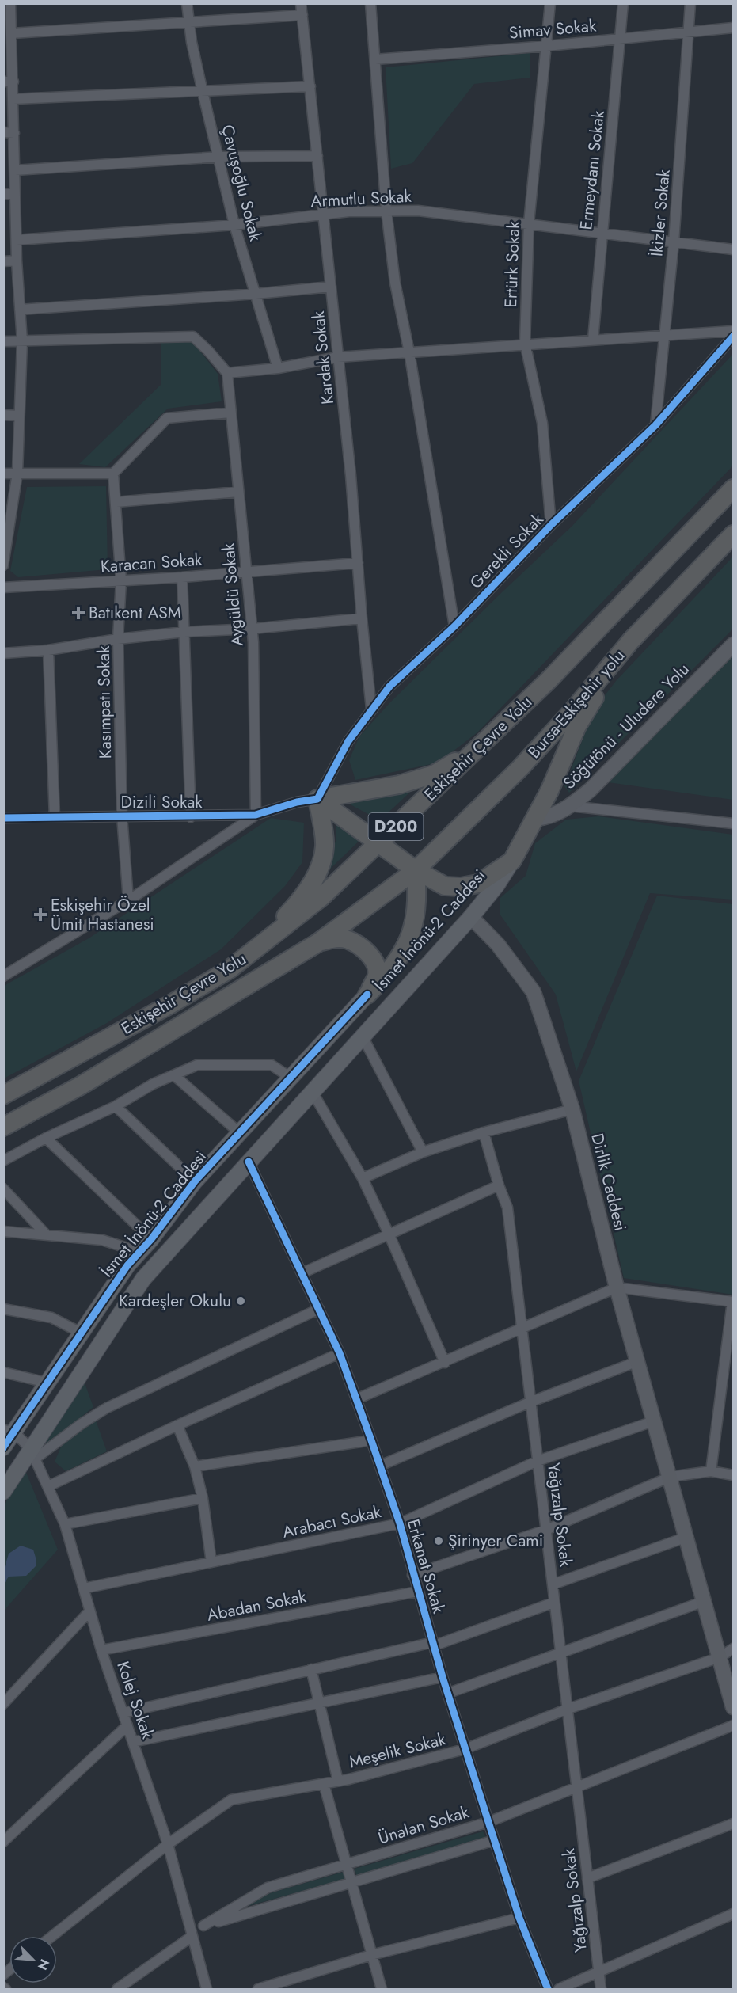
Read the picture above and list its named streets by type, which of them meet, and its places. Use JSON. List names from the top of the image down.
{
  "streets": {
    "highway": ["Bursa-Eskişehir yolu", "Eskişehir Çevre Yolu", "D200"],
    "main road": ["İsmet İnönü-2 Caddesi"],
    "street": [
      "Simav Sokak",
      "Ermeydanı Sokak",
      "Çavuşoğlu Sokak",
      "Armutlu Sokak",
      "İkizler Sokak",
      "Ertürk Sokak",
      "Kardak Sokak",
      "Gerekli Sokak",
      "Karacan Sokak",
      "Aygüldü Sokak",
      "Kasımpatı Sokak",
      "Söğütönü - Uludere Yolu",
      "Dizili Sokak",
      "Dirlik Caddesi",
      "Yağızalp Sokak",
      "Arabacı Sokak",
      "Erkanat Sokak",
      "Abadan Sokak",
      "Kolej Sokak",
      "Meşelik Sokak",
      "Ünalan Sokak"
    ]
  },
  "crossings": [
    ["Simav Sokak", "Ermeydanı Sokak"],
    ["Simav Sokak", "İkizler Sokak"],
    ["Simav Sokak", "Ertürk Sokak"],
    ["Ermeydanı Sokak", "Armutlu Sokak"],
    ["Çavuşoğlu Sokak", "Armutlu Sokak"],
    ["Armutlu Sokak", "İkizler Sokak"],
    ["Armutlu Sokak", "Ertürk Sokak"],
    ["Armutlu Sokak", "Kardak Sokak"],
    ["İkizler Sokak", "Gerekli Sokak"],
    ["Ertürk Sokak", "Gerekli Sokak"],
    ["Kardak Sokak", "Gerekli Sokak"],
    ["Kardak Sokak", "Karacan Sokak"],
    ["Gerekli Sokak", "Dizili Sokak"],
    ["Karacan Sokak", "Aygüldü Sokak"],
    ["Karacan Sokak", "Kasımpatı Sokak"],
    ["Aygüldü Sokak", "Dizili Sokak"],
    ["Kasımpatı Sokak", "Dizili Sokak"],
    ["Bursa-Eskişehir yolu", "Eskişehir Çevre Yolu"],
    ["İsmet İnönü-2 Caddesi", "Dirlik Caddesi"],
    ["İsmet İnönü-2 Caddesi", "Erkanat Sokak"],
    ["İsmet İnönü-2 Caddesi", "Kolej Sokak"],
    ["Dirlik Caddesi", "Arabacı Sokak"],
    ["Dirlik Caddesi", "Meşelik Sokak"],
    ["Yağızalp Sokak", "Arabacı Sokak"],
    ["Yağızalp Sokak", "Meşelik Sokak"],
    ["Yağızalp Sokak", "Ünalan Sokak"],
    ["Arabacı Sokak", "Erkanat Sokak"],
    ["Arabacı Sokak", "Kolej Sokak"],
    ["Erkanat Sokak", "Abadan Sokak"],
    ["Erkanat Sokak", "Meşelik Sokak"],
    ["Erkanat Sokak", "Ünalan Sokak"],
    ["Abadan Sokak", "Kolej Sokak"],
    ["Kolej Sokak", "Meşelik Sokak"],
    ["Kolej Sokak", "Ünalan Sokak"]
  ],
  "places": {
    "health": ["Batıkent ASM", "Eskişehir Özel Ümit Hastanesi"],
    "other": ["Kardeşler Okulu", "Şirinyer Cami"]
  },
  "north": "bottom right"
}
